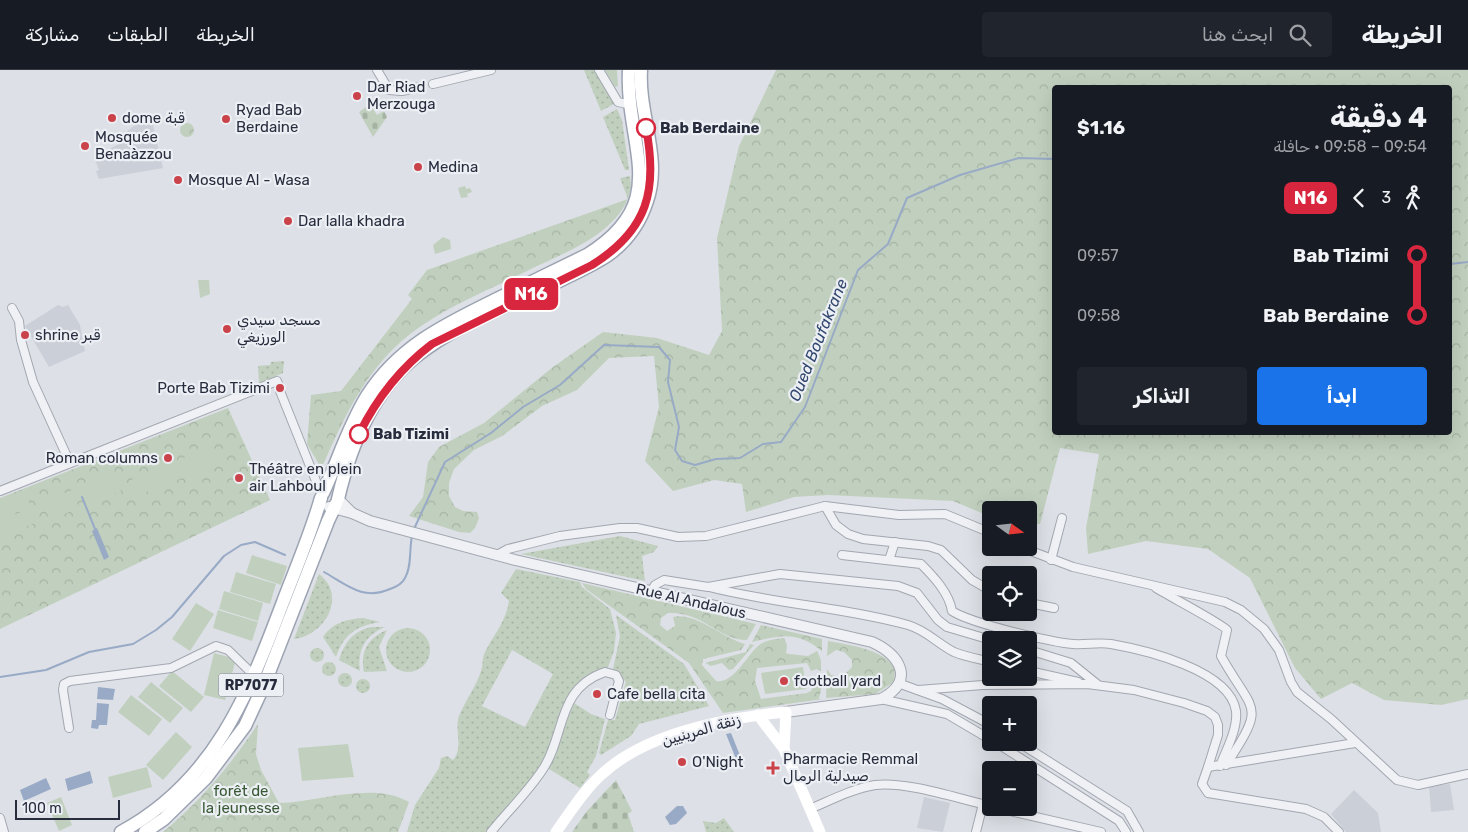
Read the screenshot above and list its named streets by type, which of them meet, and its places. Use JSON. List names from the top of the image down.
{
  "streets": {
    "main road": ["RP7077", "زنقة المرينيين"],
    "street": ["Rue Al Andalous"]
  },
  "crossings": [
    ["Rue Al Andalous", "RP7077"]
  ],
  "water": ["Oued Boufakrane"],
  "parks": ["forêt de la jeunesse"],
  "places": {
    "other": [
      "Dar Riad Merzouga",
      "dome قبة",
      "Ryad Bab Berdaine",
      "Bab Berdaine",
      "Mosquée Benaàzzou",
      "Medina",
      "Mosque Al - Wasa",
      "Dar lalla khadra",
      "مسجد سيدي الورزيغي",
      "shrine قبر",
      "Porte Bab Tizimi",
      "Bab Tizimi",
      "Roman columns",
      "Théâtre en plein air Lahboul",
      "football yard",
      "Cafe bella cita",
      "O'Night"
    ],
    "health": ["Pharmacie Remmal صيدلية الرمال"]
  },
  "lines": ["bus line N16"],
  "scale_bar": "100 m",
  "north": "right",
  "page": {
    "header": "الخريطة",
    "search": "ابحث هنا",
    "nav": ["الخريطة", "الطبقات", "مشاركة"],
    "on_map": "N16",
    "heading": ["4 دقيقة", "09:54 – 09:58 · حافلة", "$1.16"],
    "legs": ["3", "N16"],
    "list": [
      {
        "name": "Bab Tizimi",
        "value": "09:57"
      },
      {
        "name": "Bab Berdaine",
        "value": "09:58"
      }
    ],
    "buttons": ["ابدأ", "التذاكر"],
    "map_buttons": ["+", "−"],
    "scale": "100 m"
  }
}
